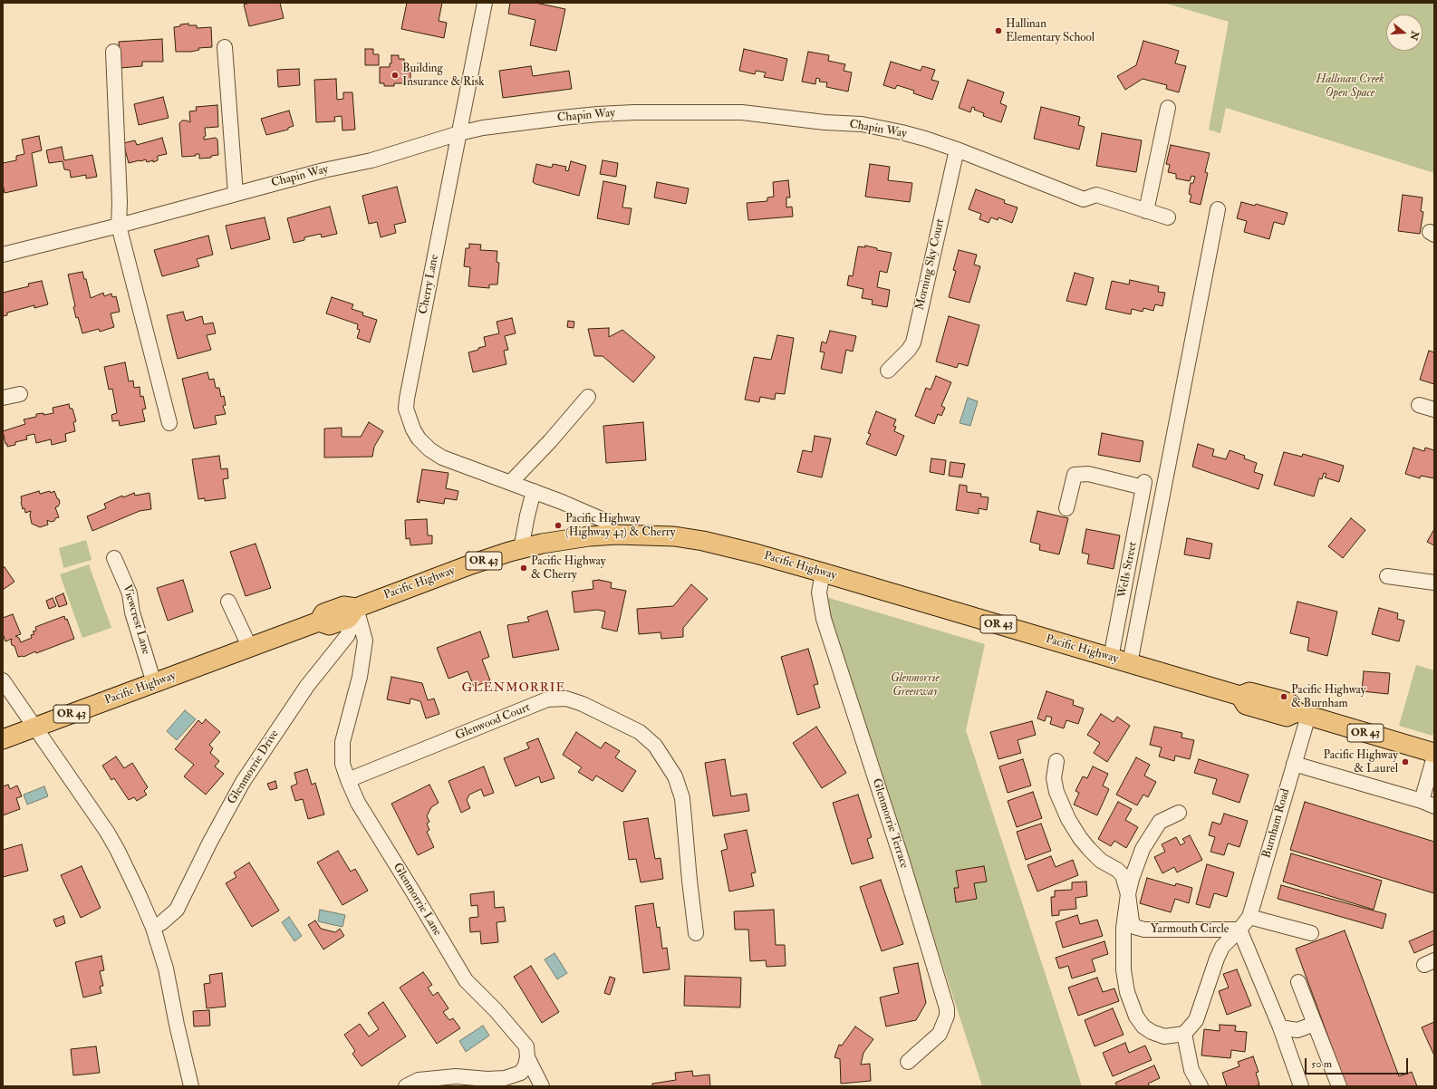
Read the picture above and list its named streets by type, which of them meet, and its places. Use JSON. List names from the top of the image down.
{
  "streets": {
    "main road": ["OR 43", "Pacific Highway"],
    "street": [
      "Chapin Way",
      "Morning Sky Court",
      "Cherry Lane",
      "Wells Street",
      "Viewcrest Lane",
      "Glenwood Court",
      "Glenmorrie Drive",
      "Glenmorrie Terrace",
      "Burnham Road",
      "Glenmorrie Lane",
      "Yarmouth Circle"
    ]
  },
  "crossings": [
    ["Chapin Way", "Morning Sky Court"],
    ["Chapin Way", "Cherry Lane"],
    ["Cherry Lane", "Pacific Highway"],
    ["Pacific Highway", "Wells Street"],
    ["Pacific Highway", "Viewcrest Lane"],
    ["Pacific Highway", "Glenmorrie Drive"],
    ["Pacific Highway", "Glenmorrie Terrace"],
    ["Pacific Highway", "Burnham Road"],
    ["Pacific Highway", "Glenmorrie Lane"],
    ["Glenwood Court", "Glenmorrie Lane"],
    ["Glenmorrie Drive", "Glenmorrie Lane"],
    ["Burnham Road", "Yarmouth Circle"]
  ],
  "districts": ["GLENMORRIE"],
  "parks": ["Hallinan Creek Open Space", "Glenmorrie Greenway"],
  "places": [
    "Hallinan Elementary School",
    "Building Insurance & Risk",
    "Pacific Highway (Highway 43) & Cherry",
    "Pacific Highway & Cherry",
    "Pacific Highway & Burnham",
    "Pacific Highway & Laurel"
  ],
  "scale_bar": "50 m",
  "north": "right"
}
